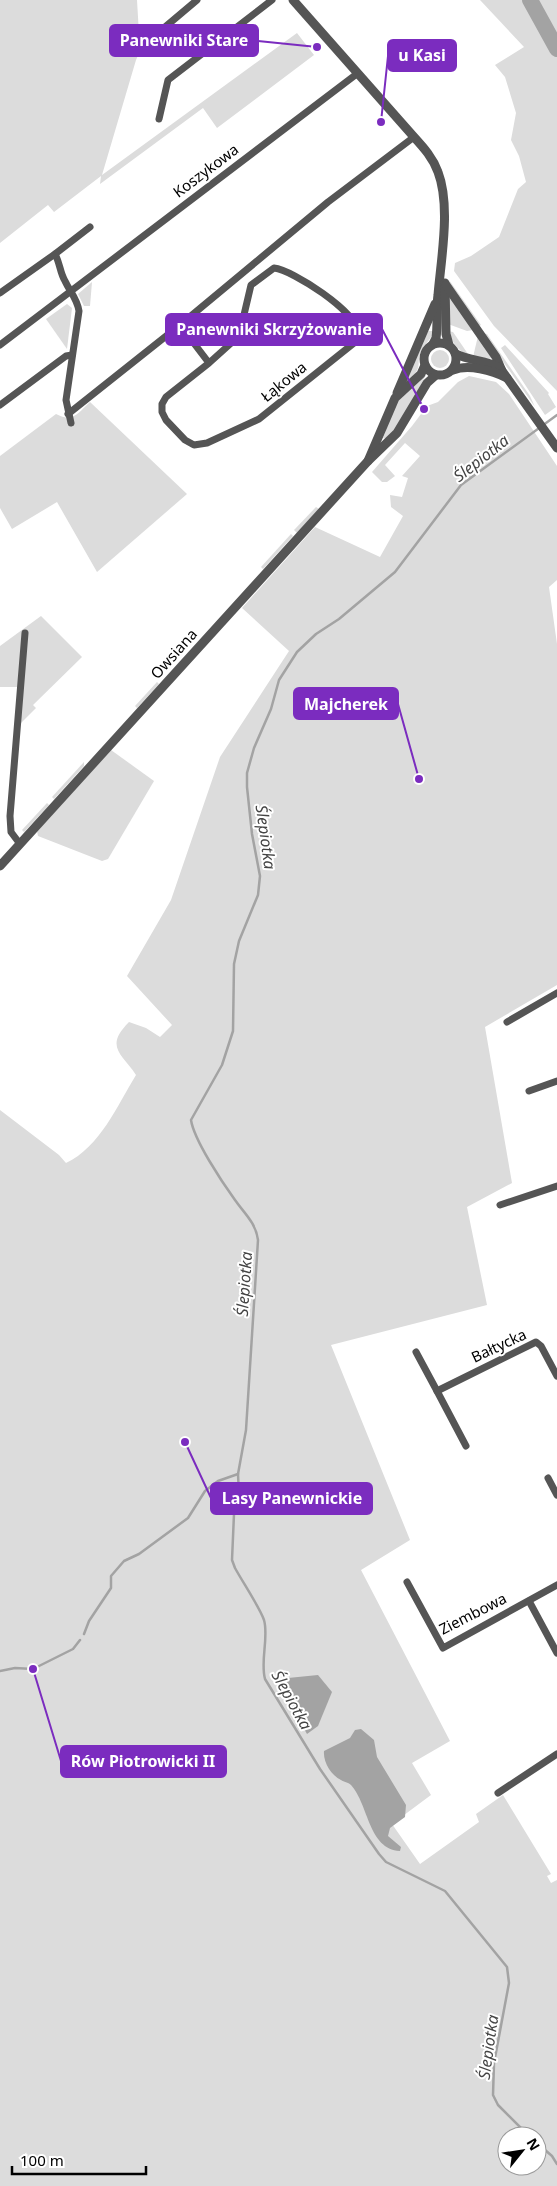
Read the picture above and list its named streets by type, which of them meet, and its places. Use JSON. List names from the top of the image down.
{
  "streets": {
    "street": [
      "Koszykowa",
      "Łąkowa",
      "Owsiana",
      "Bałtycka",
      "Ziembowa"
    ]
  },
  "water": ["Ślepiotka"],
  "places": [
    "Panewniki Stare",
    "u Kasi",
    "Panewniki Skrzyżowanie",
    "Majcherek",
    "Lasy Panewnickie",
    "Rów Piotrowicki II"
  ],
  "scale_bar": "100 m",
  "north": "top right"
}
